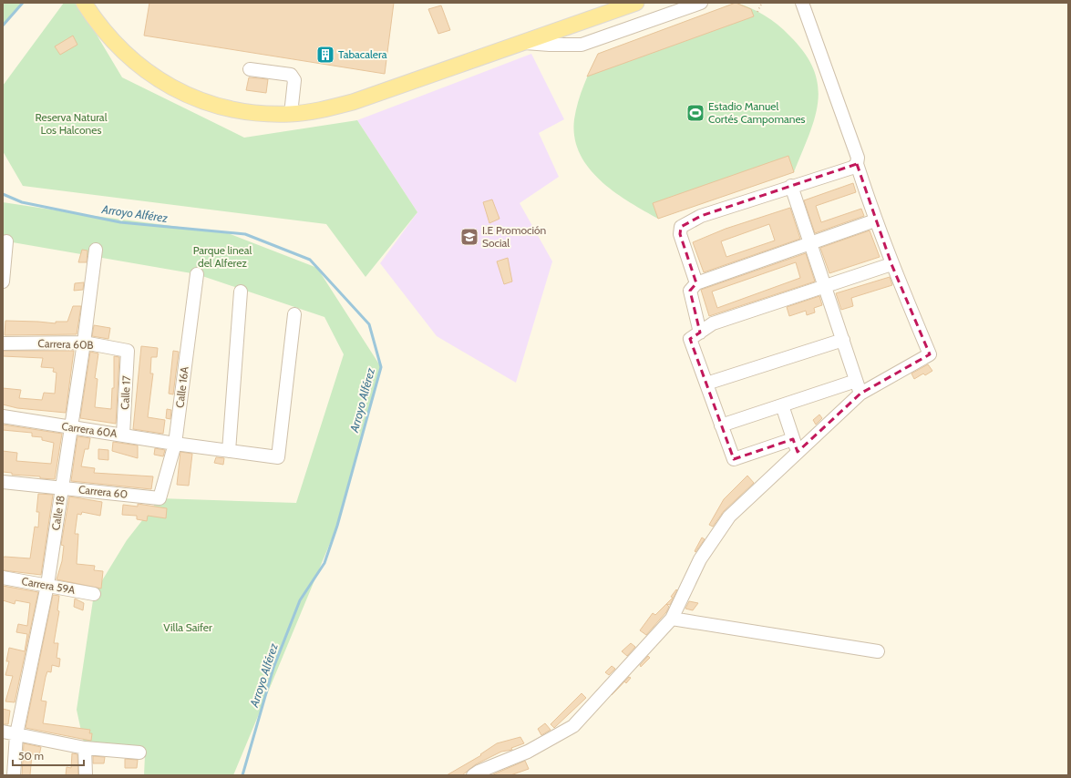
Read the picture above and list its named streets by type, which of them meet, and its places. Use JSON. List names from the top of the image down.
{
  "streets": {
    "street": [
      "Carrera 60B",
      "Calle 16A",
      "Calle 17",
      "Carrera 60A",
      "Carrera 60",
      "Calle 18",
      "Carrera 59A"
    ]
  },
  "crossings": [
    ["Carrera 60B", "Calle 17"],
    ["Carrera 60B", "Calle 18"],
    ["Calle 16A", "Carrera 60A"],
    ["Calle 16A", "Carrera 60"],
    ["Calle 17", "Carrera 60A"],
    ["Carrera 60A", "Calle 18"],
    ["Carrera 60", "Calle 18"],
    ["Calle 18", "Carrera 59A"]
  ],
  "water": ["Arroyo Alférez"],
  "parks": ["Reserva Natural Los Halcones", "Parque lineal del Alferez", "Villa Saifer"],
  "places": {
    "building": ["Tabacalera"],
    "sports": ["Estadio Manuel Cortés Campomanes"],
    "school or university": ["I.E Promoción Social"]
  },
  "scale_bar": "50 m"
}
